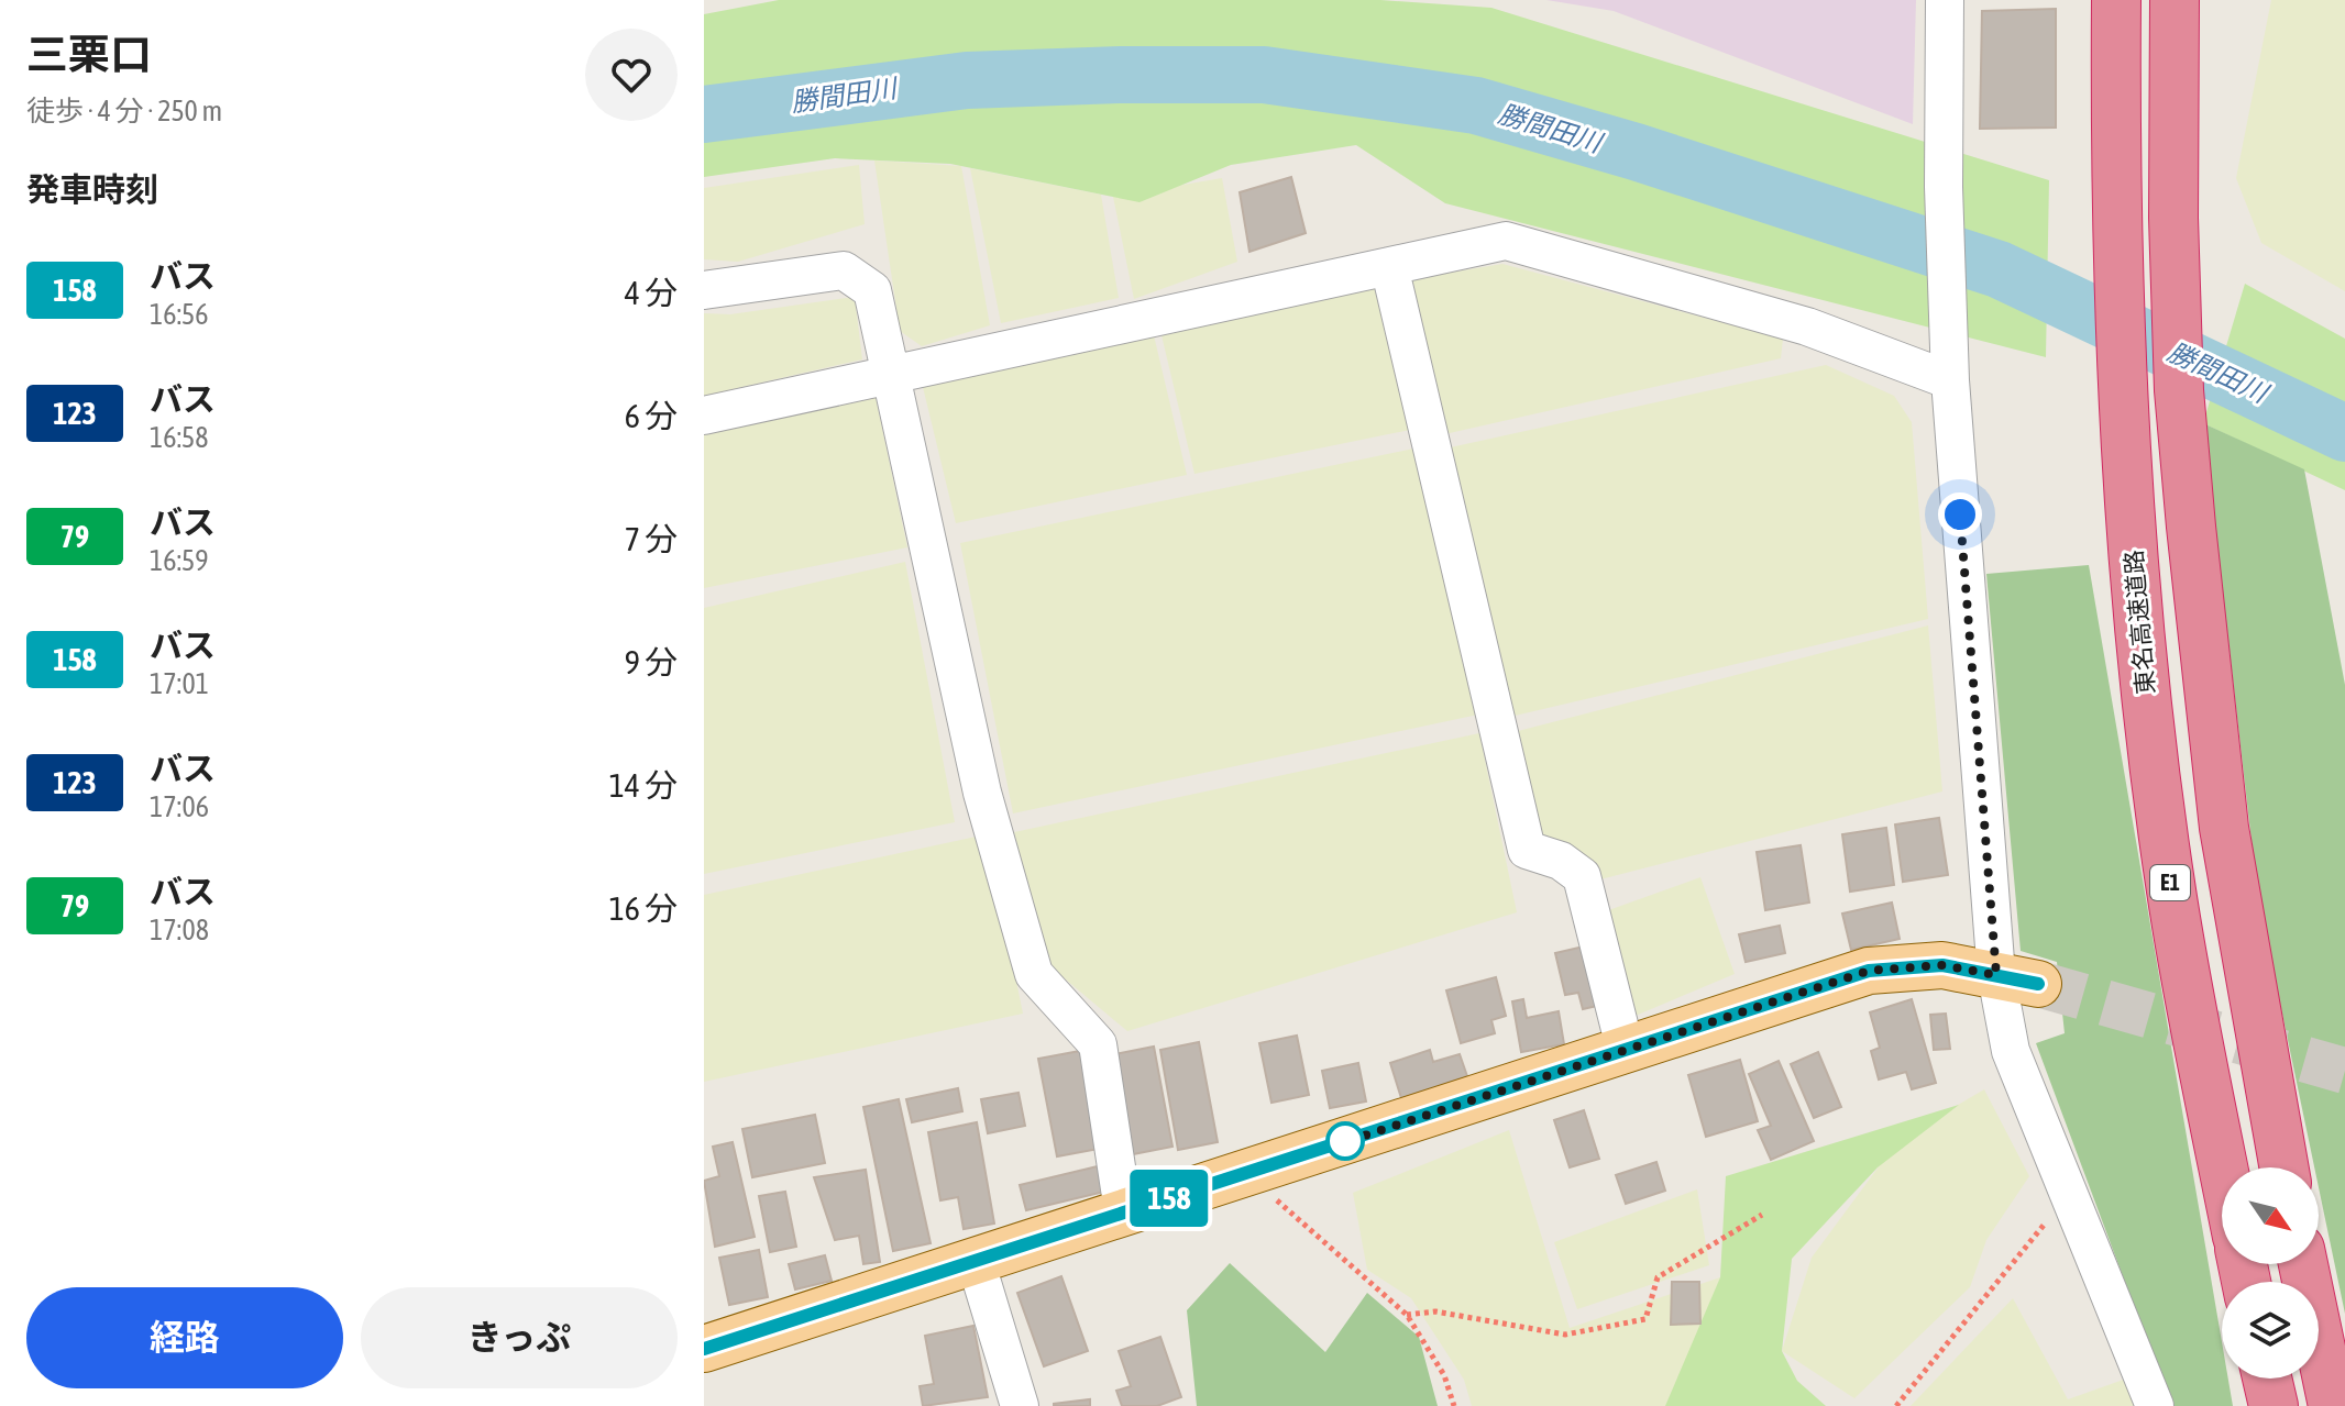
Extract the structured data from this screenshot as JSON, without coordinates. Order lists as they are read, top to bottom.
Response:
{
  "streets": {
    "highway": ["東名高速道路", "E1"]
  },
  "water": ["勝間田川"],
  "lines": ["bus line 158"],
  "north": "bottom right",
  "page": {
    "heading": [
      ["三栗口", "徒歩 · 4 分 · 250 m"],
      "発車時刻"
    ],
    "on_map": "158",
    "list": [
      {
        "mark": "158",
        "name": "バス",
        "note": "16:56",
        "value": "4 分"
      },
      {
        "mark": "123",
        "name": "バス",
        "note": "16:58",
        "value": "6 分"
      },
      {
        "mark": "79",
        "name": "バス",
        "note": "16:59",
        "value": "7 分"
      },
      {
        "mark": "158",
        "name": "バス",
        "note": "17:01",
        "value": "9 分"
      },
      {
        "mark": "123",
        "name": "バス",
        "note": "17:06",
        "value": "14 分"
      },
      {
        "mark": "79",
        "name": "バス",
        "note": "17:08",
        "value": "16 分"
      }
    ],
    "buttons": ["経路", "きっぷ"]
  }
}
